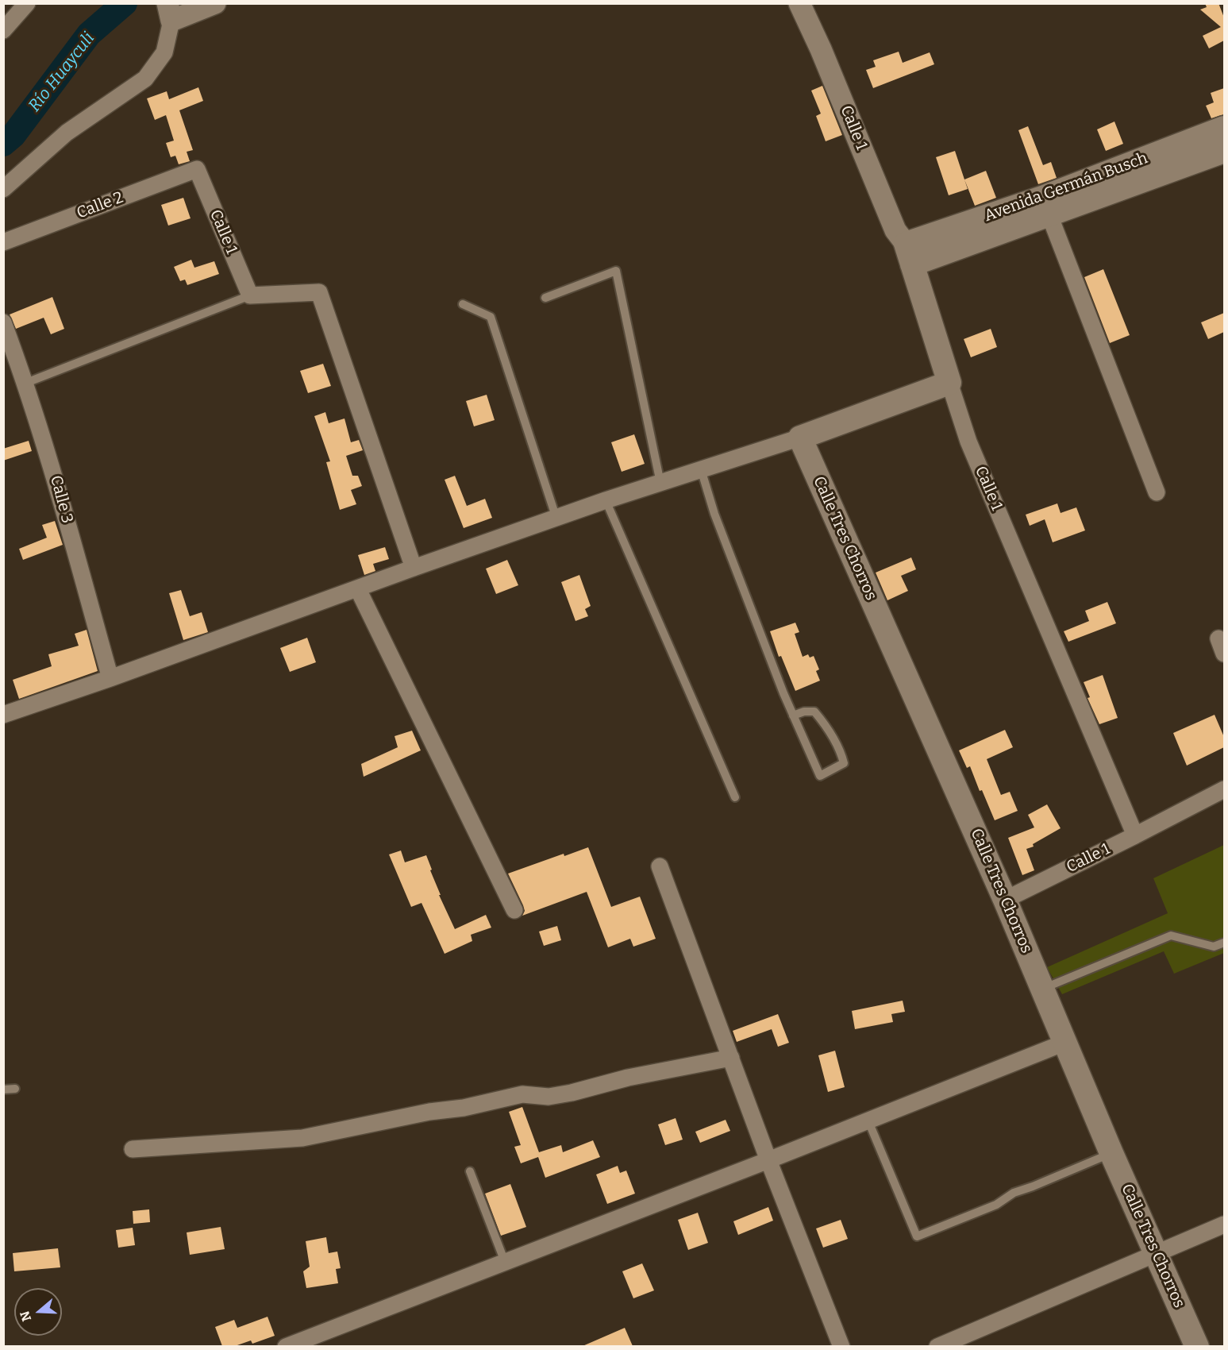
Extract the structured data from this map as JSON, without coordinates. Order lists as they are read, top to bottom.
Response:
{
  "streets": {
    "main road": ["Calle 1", "Avenida Germán Busch", "Calle Tres Chorros"],
    "street": ["Calle 2", "Calle 3"]
  },
  "crossings": [
    ["Calle 1", "Avenida Germán Busch"],
    ["Calle 1", "Calle 2"],
    ["Calle 1", "Calle Tres Chorros"]
  ],
  "water": ["Río Huayculi"],
  "north": "left"
}
